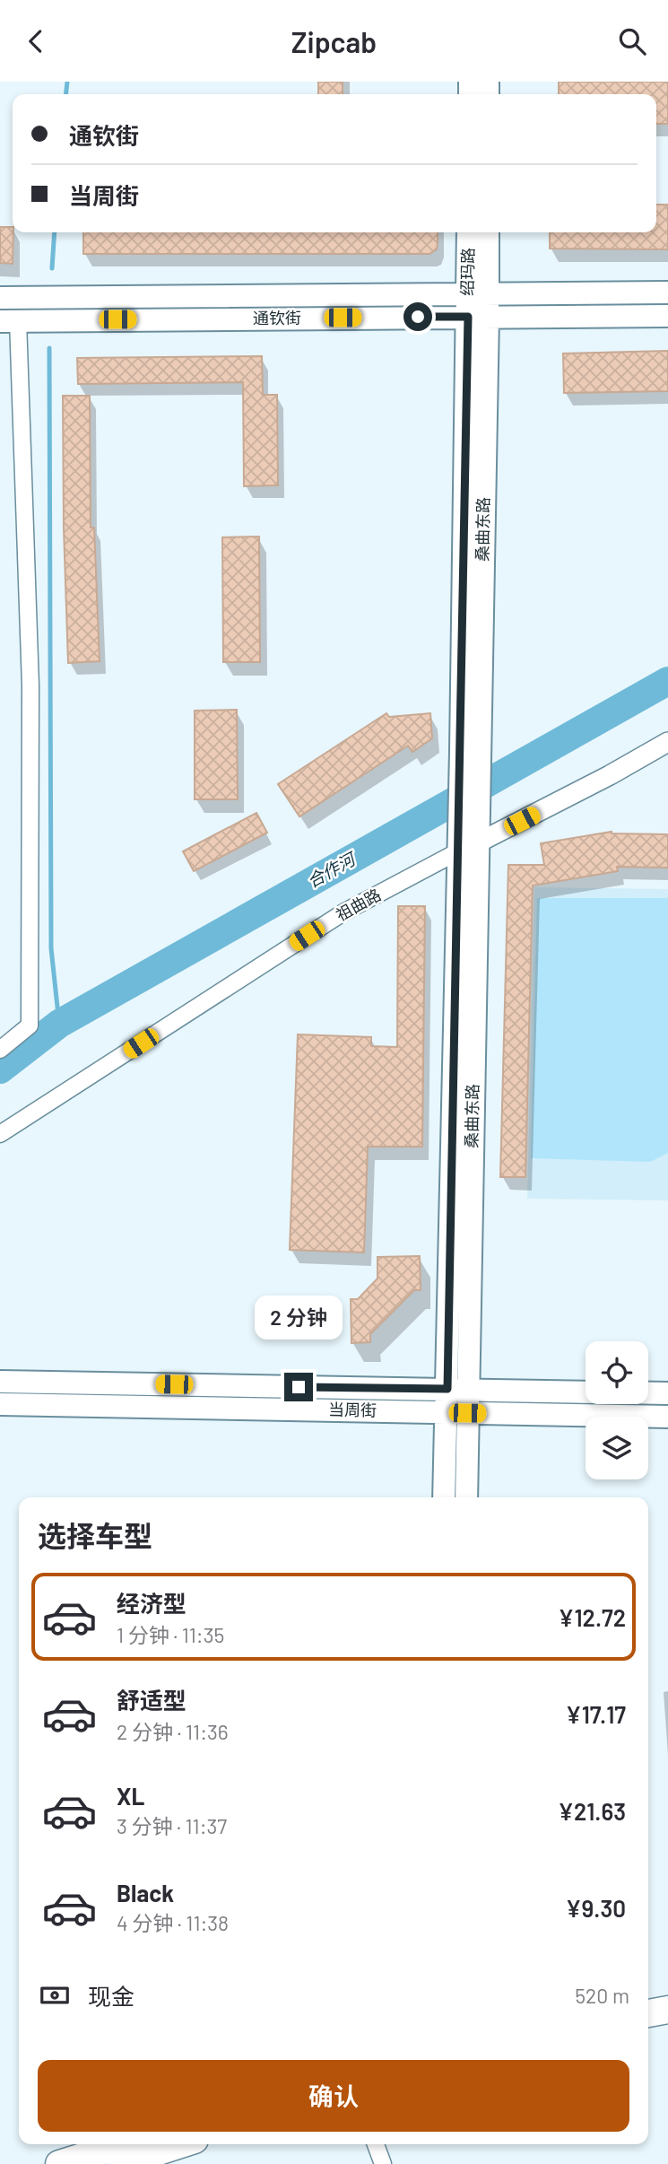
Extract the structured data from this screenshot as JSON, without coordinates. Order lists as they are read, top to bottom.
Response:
{
  "streets": {
    "main road": [
      "绍玛路",
      "通钦街",
      "桑曲东路",
      "当周街"
    ],
    "street": ["祖曲路"]
  },
  "crossings": [
    ["绍玛路", "通钦街"],
    ["绍玛路", "桑曲东路"],
    ["通钦街", "桑曲东路"],
    ["桑曲东路", "祖曲路"],
    ["桑曲东路", "当周街"]
  ],
  "water": ["合作河"],
  "page": {
    "header": "Zipcab",
    "banner": ["通钦街", "当周街"],
    "bubble": "2 分钟",
    "heading": "选择车型",
    "list": [
      {
        "name": "经济型",
        "note": "1 分钟 · 11:35",
        "value": "¥12.72"
      },
      {
        "name": "舒适型",
        "note": "2 分钟 · 11:36",
        "value": "¥17.17"
      },
      {
        "name": "XL",
        "note": "3 分钟 · 11:37",
        "value": "¥21.63"
      },
      {
        "name": "Black",
        "note": "4 分钟 · 11:38",
        "value": "¥9.30"
      }
    ],
    "pay": ["现金", "520 m"],
    "buttons": "确认"
  }
}
